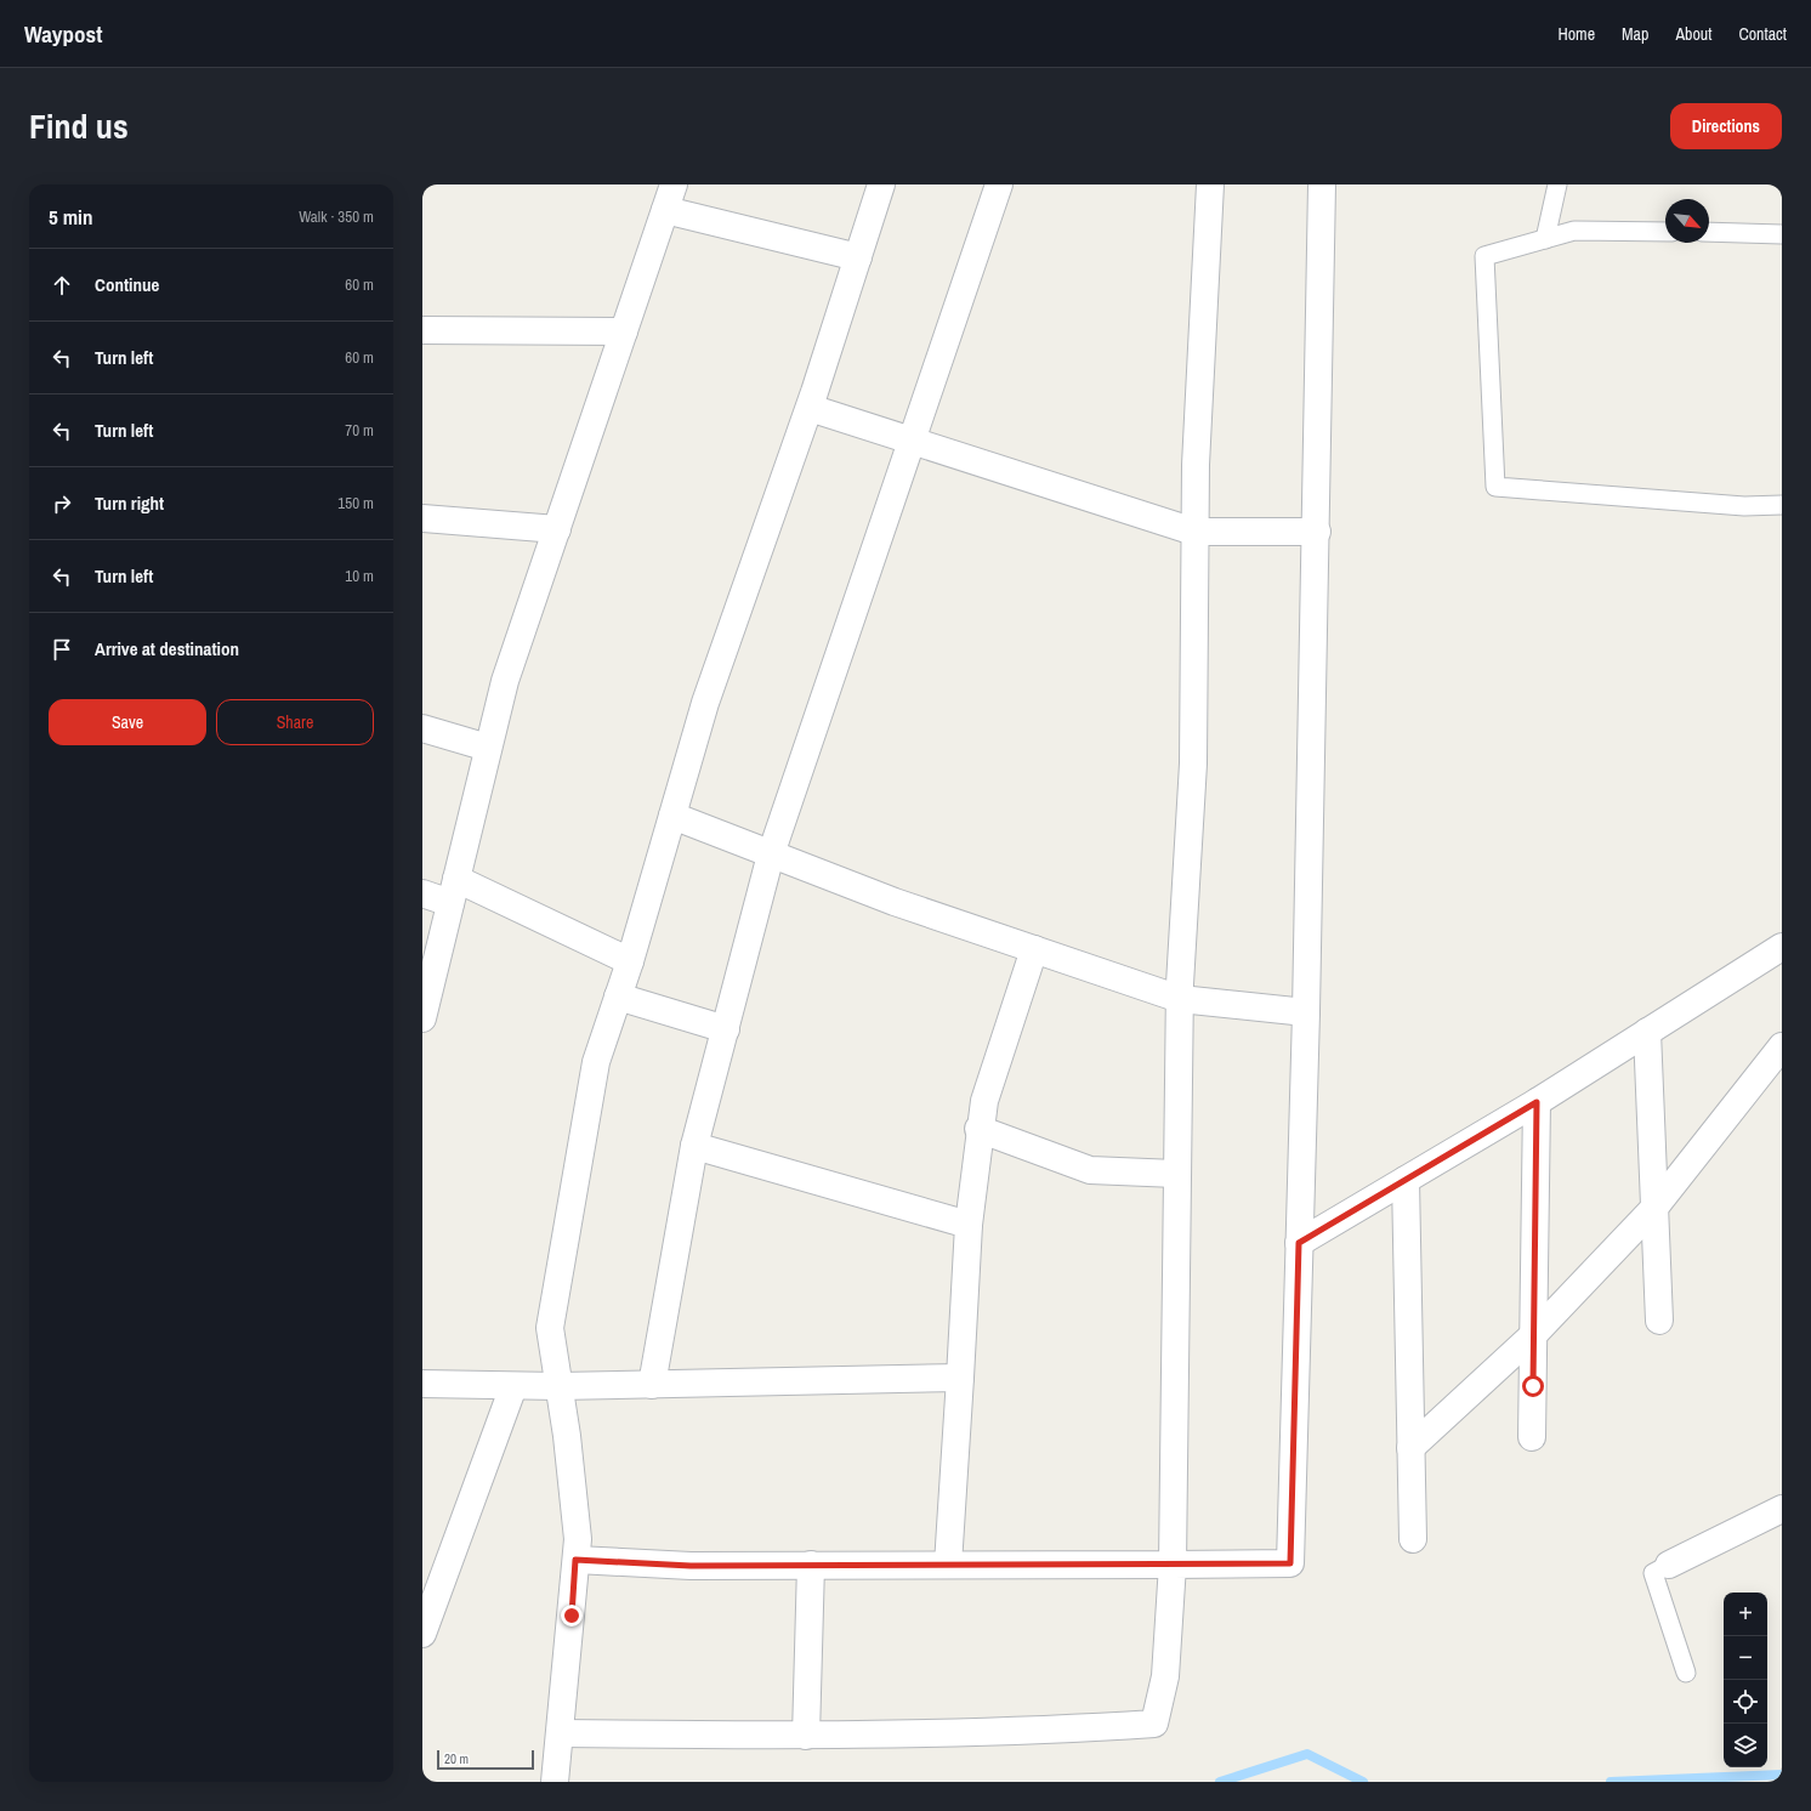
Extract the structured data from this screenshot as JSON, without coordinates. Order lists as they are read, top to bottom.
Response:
{
  "scale_bar": "20 m",
  "north": "bottom right",
  "page": {
    "header": "Waypost",
    "nav": [
      "Home",
      "Map",
      "About",
      "Contact"
    ],
    "title": "Find us",
    "buttons": [
      "Directions",
      ["Save", "Share"]
    ],
    "heading": ["5 min", "Walk · 350 m"],
    "list": [
      ["Continue", "60 m"],
      ["Turn left", "60 m"],
      ["Turn left", "70 m"],
      ["Turn right", "150 m"],
      ["Turn left", "10 m"],
      "Arrive at destination"
    ],
    "map_buttons": ["+", "−"],
    "scale": "20 m"
  }
}
